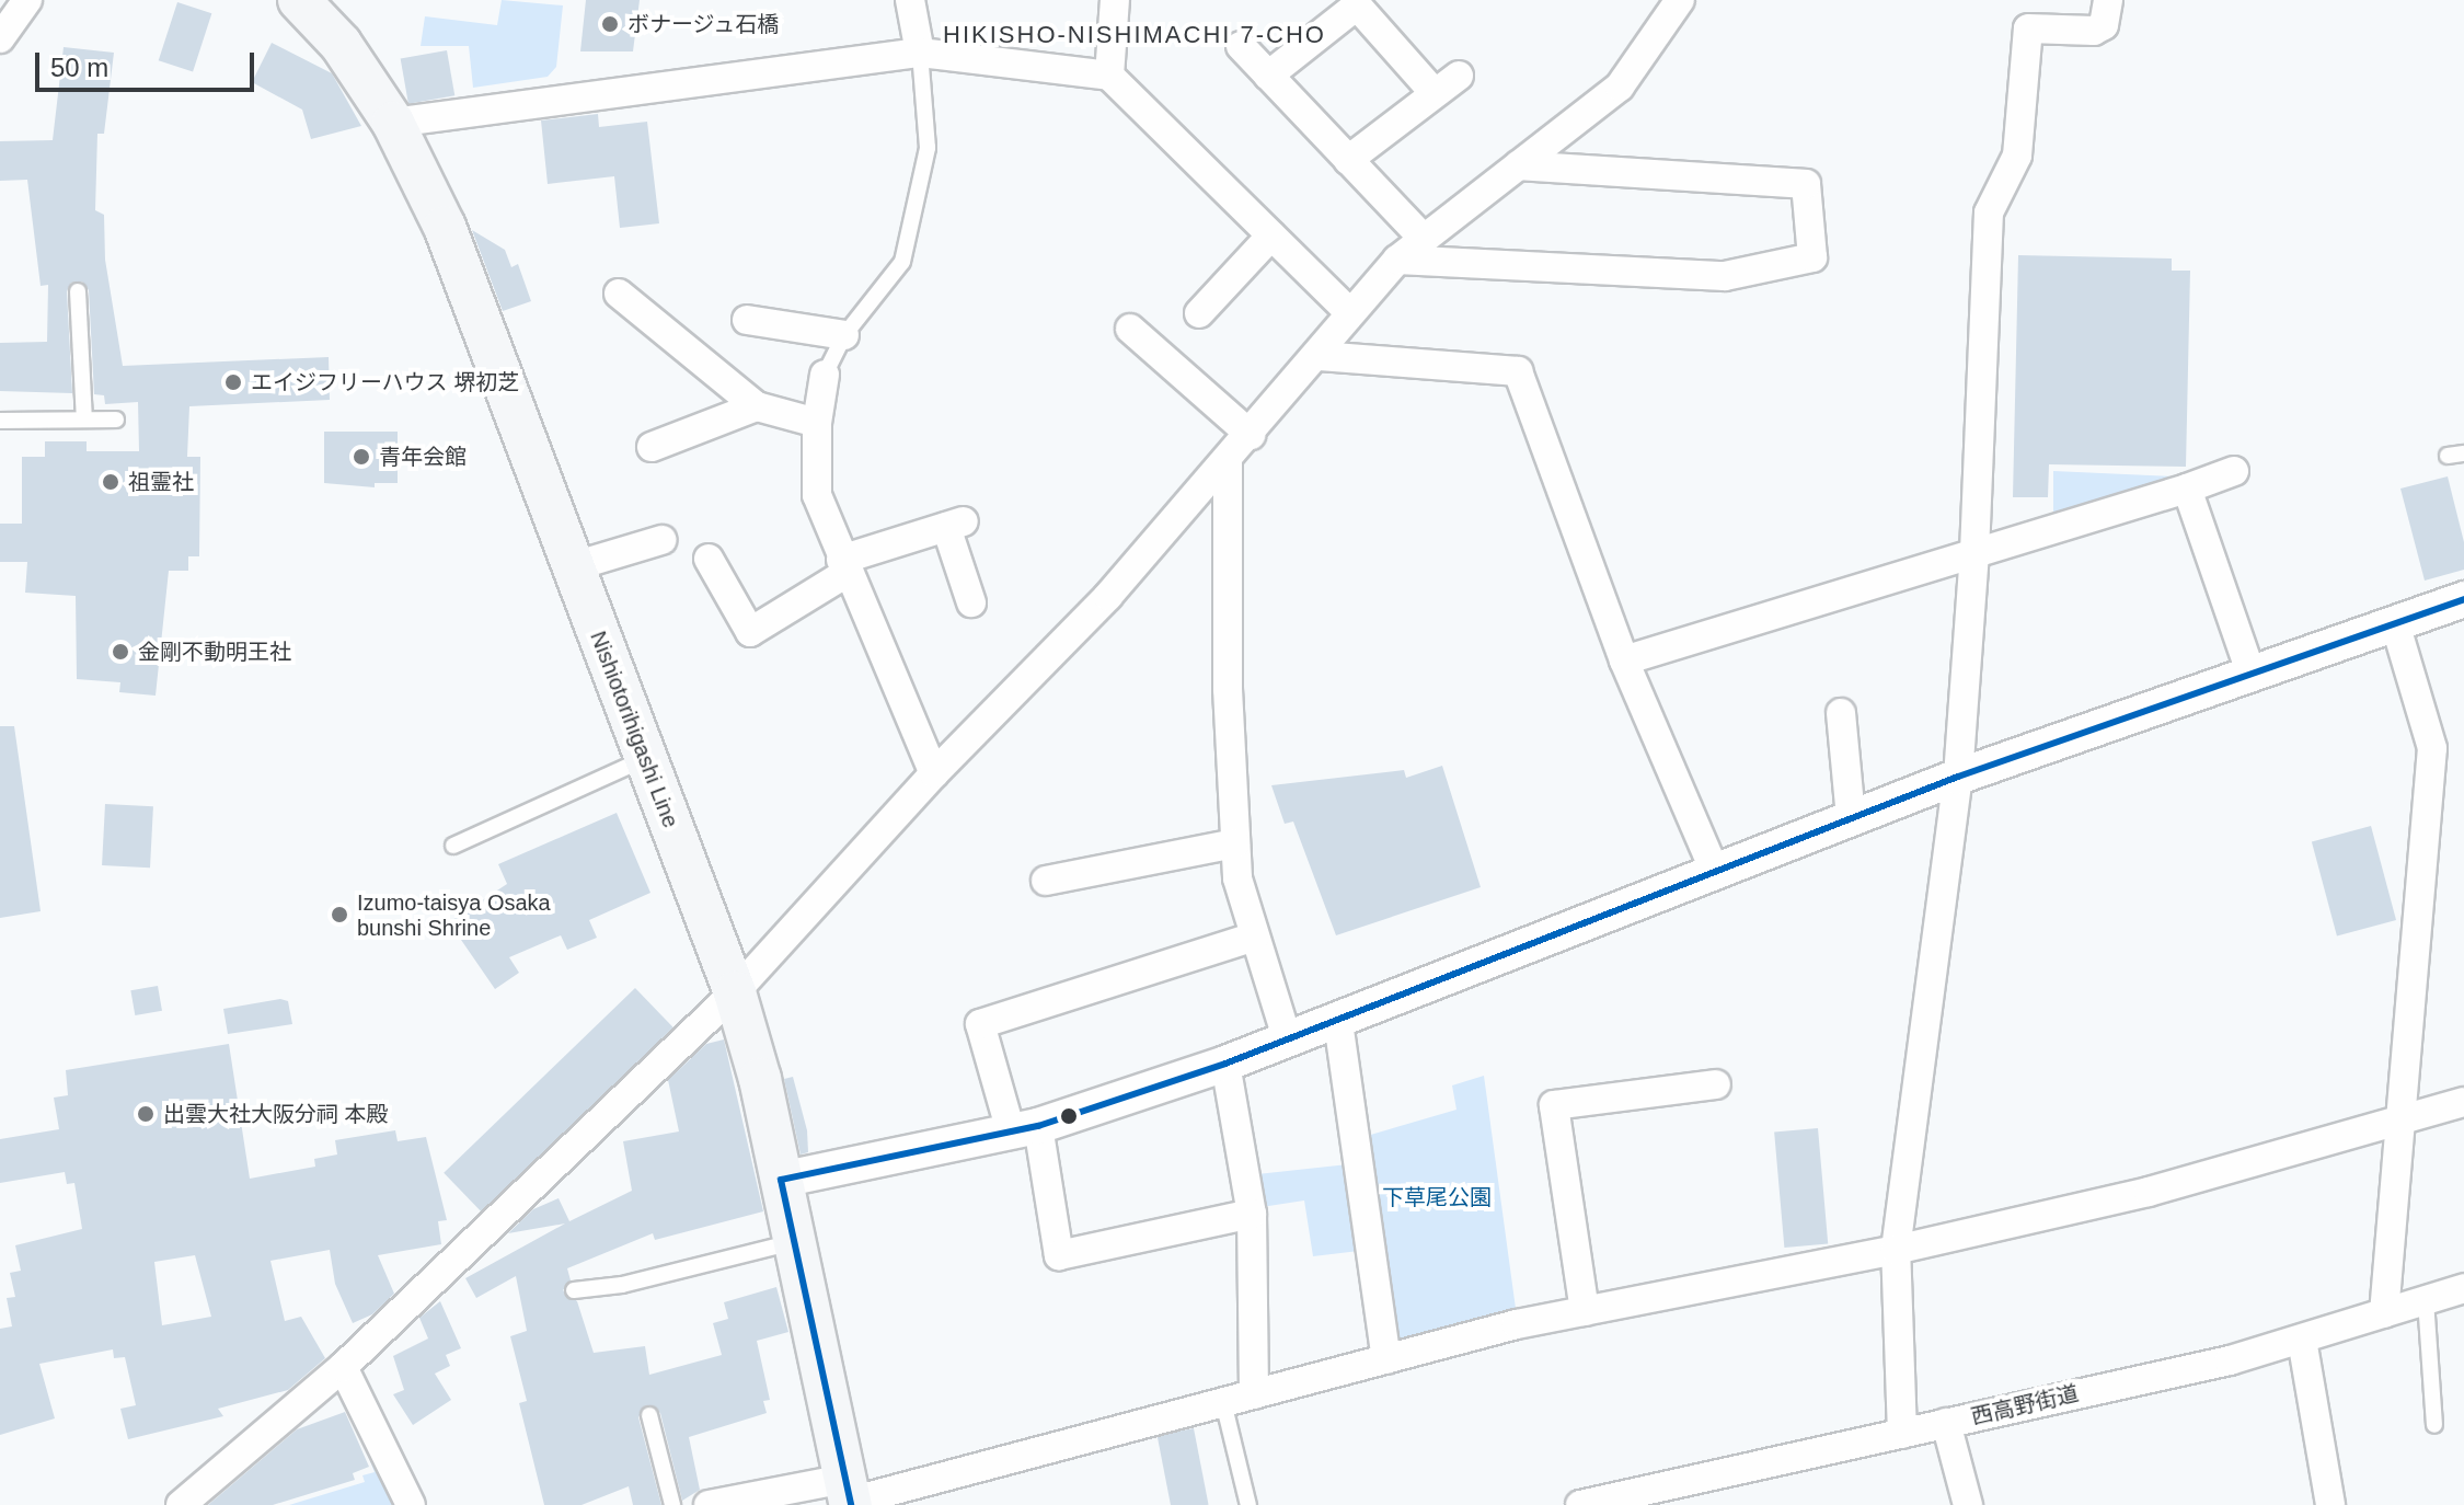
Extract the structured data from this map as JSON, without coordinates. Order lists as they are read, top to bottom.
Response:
{
  "streets": {
    "main road": ["Nishiotorihigashi Line"],
    "street": ["西高野街道"]
  },
  "districts": ["HIKISHO-NISHIMACHI 7-CHO"],
  "parks": ["下草尾公園"],
  "places": [
    "ボナージュ石橋",
    "エイジフリーハウス 堺初芝",
    "青年会館",
    "祖霊社",
    "金剛不動明王社",
    "Izumo-taisya Osaka bunshi Shrine",
    "出雲大社大阪分祠 本殿"
  ],
  "scale_bar": "50 m"
}
